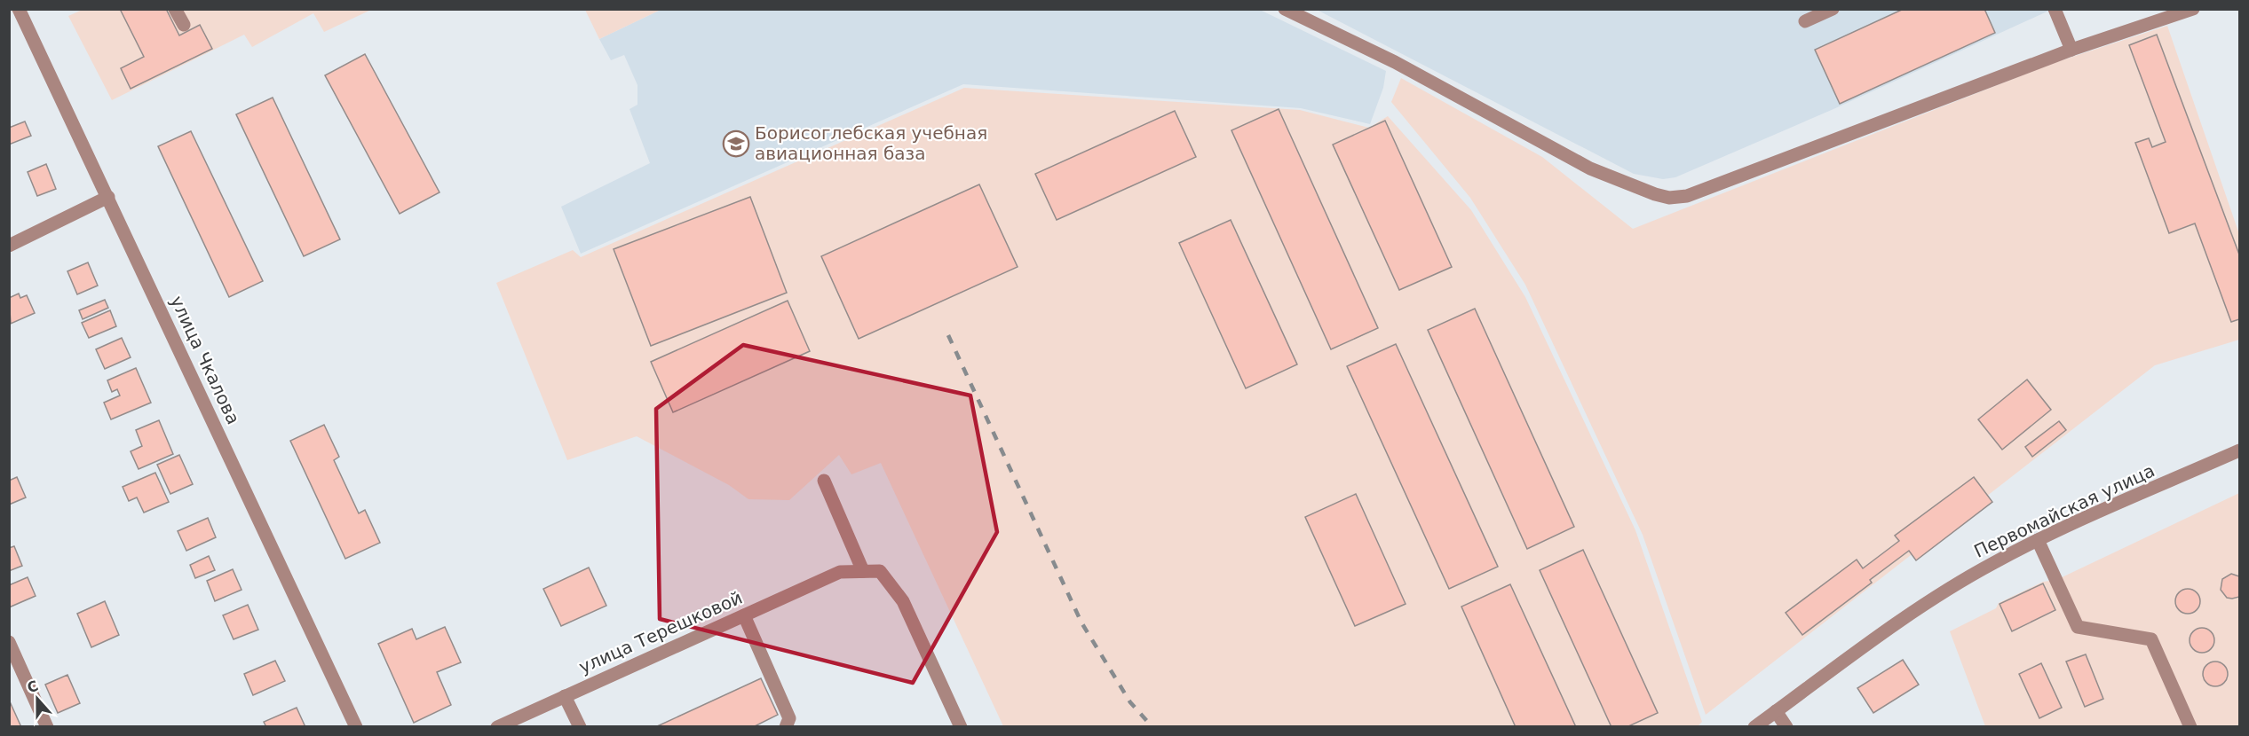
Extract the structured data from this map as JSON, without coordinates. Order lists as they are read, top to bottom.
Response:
{
  "streets": {
    "street": ["улица Чкалова", "Первомайская улица", "улица Терешковой"]
  },
  "places": {
    "school or university": ["Борисоглебская учебная авиационная база"]
  },
  "north": "top"
}
